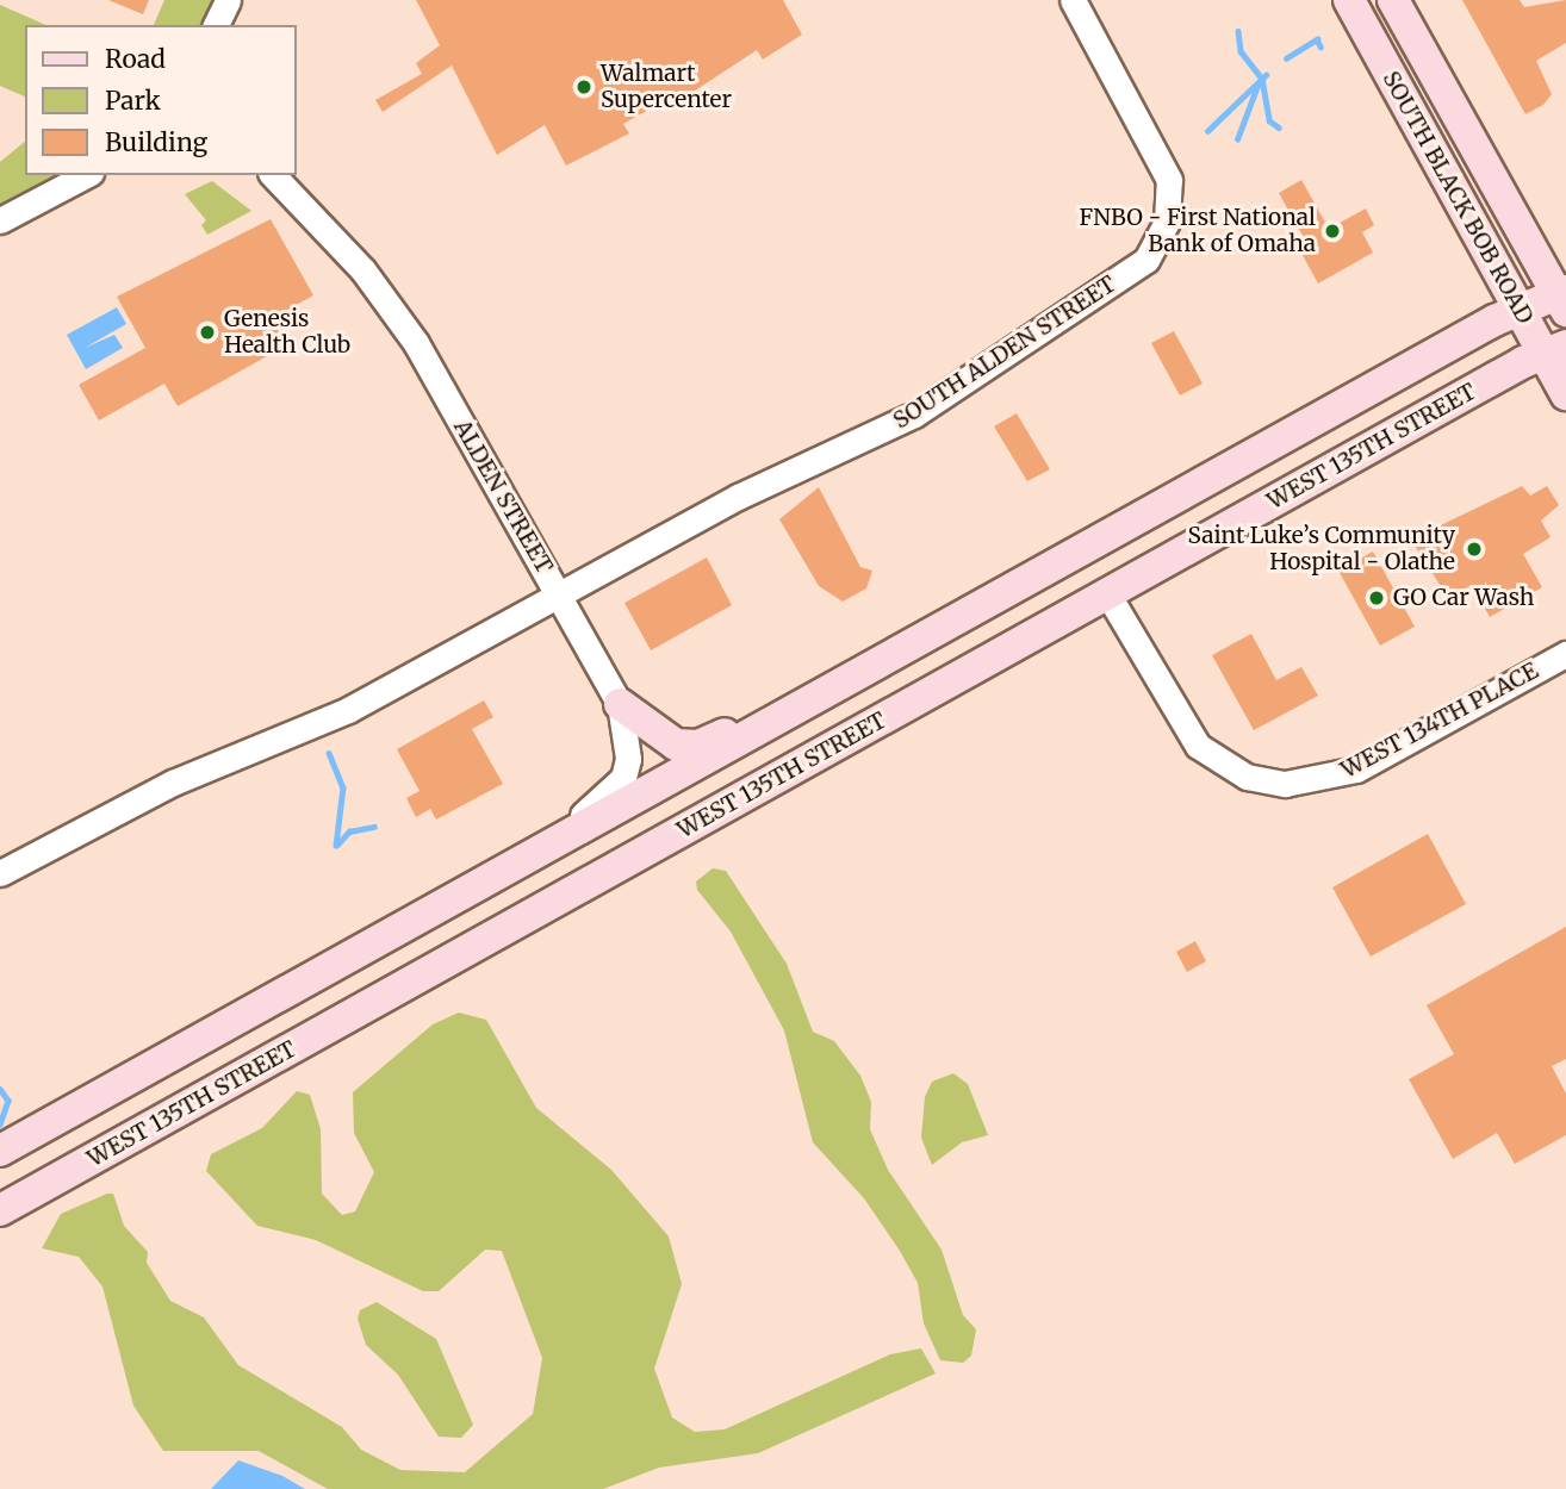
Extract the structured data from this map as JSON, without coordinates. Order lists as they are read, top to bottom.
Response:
{
  "streets": {
    "main road": ["SOUTH BLACK BOB ROAD", "WEST 135TH STREET"],
    "street": ["SOUTH ALDEN STREET", "ALDEN STREET", "WEST 134TH PLACE"]
  },
  "crossings": [
    ["SOUTH BLACK BOB ROAD", "WEST 135TH STREET"],
    ["SOUTH ALDEN STREET", "ALDEN STREET"],
    ["WEST 135TH STREET", "WEST 134TH PLACE"]
  ],
  "places": [
    "Walmart Supercenter",
    "FNBO - First National Bank of Omaha",
    "Genesis Health Club",
    "Saint Luke’s Community Hospital - Olathe",
    "GO Car Wash"
  ],
  "legend": ["Road", "Park", "Building"]
}
